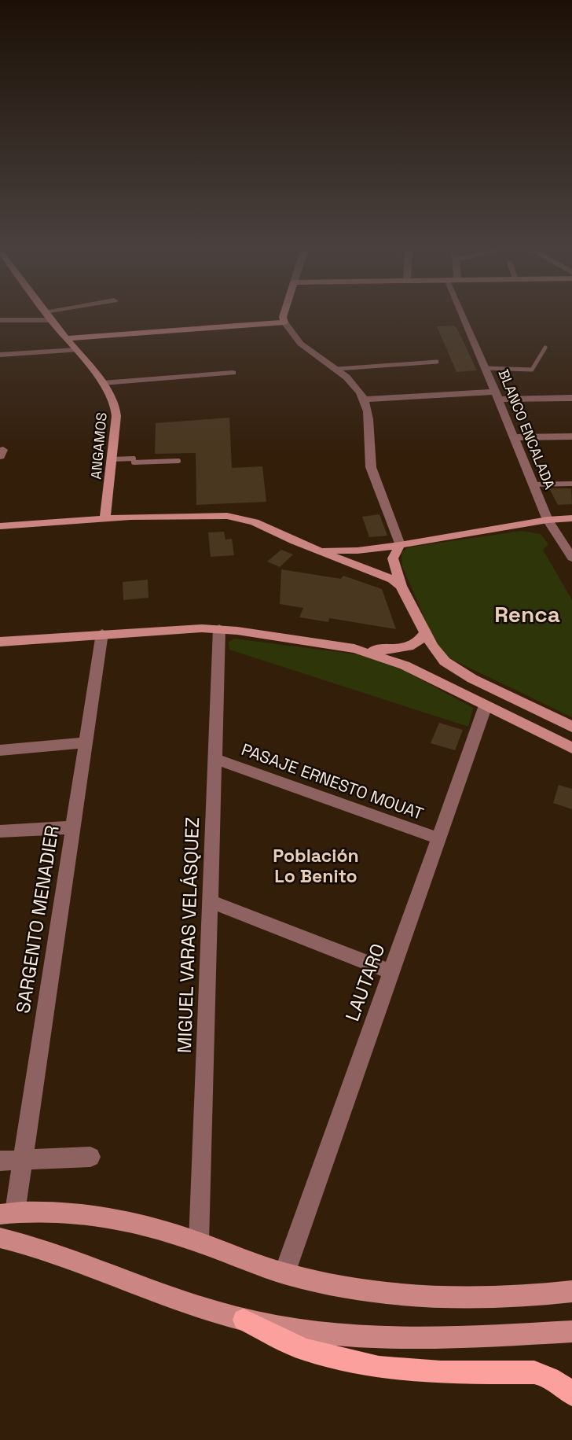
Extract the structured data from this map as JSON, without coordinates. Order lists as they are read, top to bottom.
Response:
{
  "streets": {
    "street": [
      "BLANCO ENCALADA",
      "ANGAMOS",
      "PASAJE ERNESTO MOUAT",
      "SARGENTO MENADIER",
      "MIGUEL VARAS VELÁSQUEZ",
      "LAUTARO"
    ]
  },
  "crossings": [
    ["PASAJE ERNESTO MOUAT", "MIGUEL VARAS VELÁSQUEZ"],
    ["PASAJE ERNESTO MOUAT", "LAUTARO"]
  ],
  "districts": ["Renca", "Población Lo Benito"]
}
